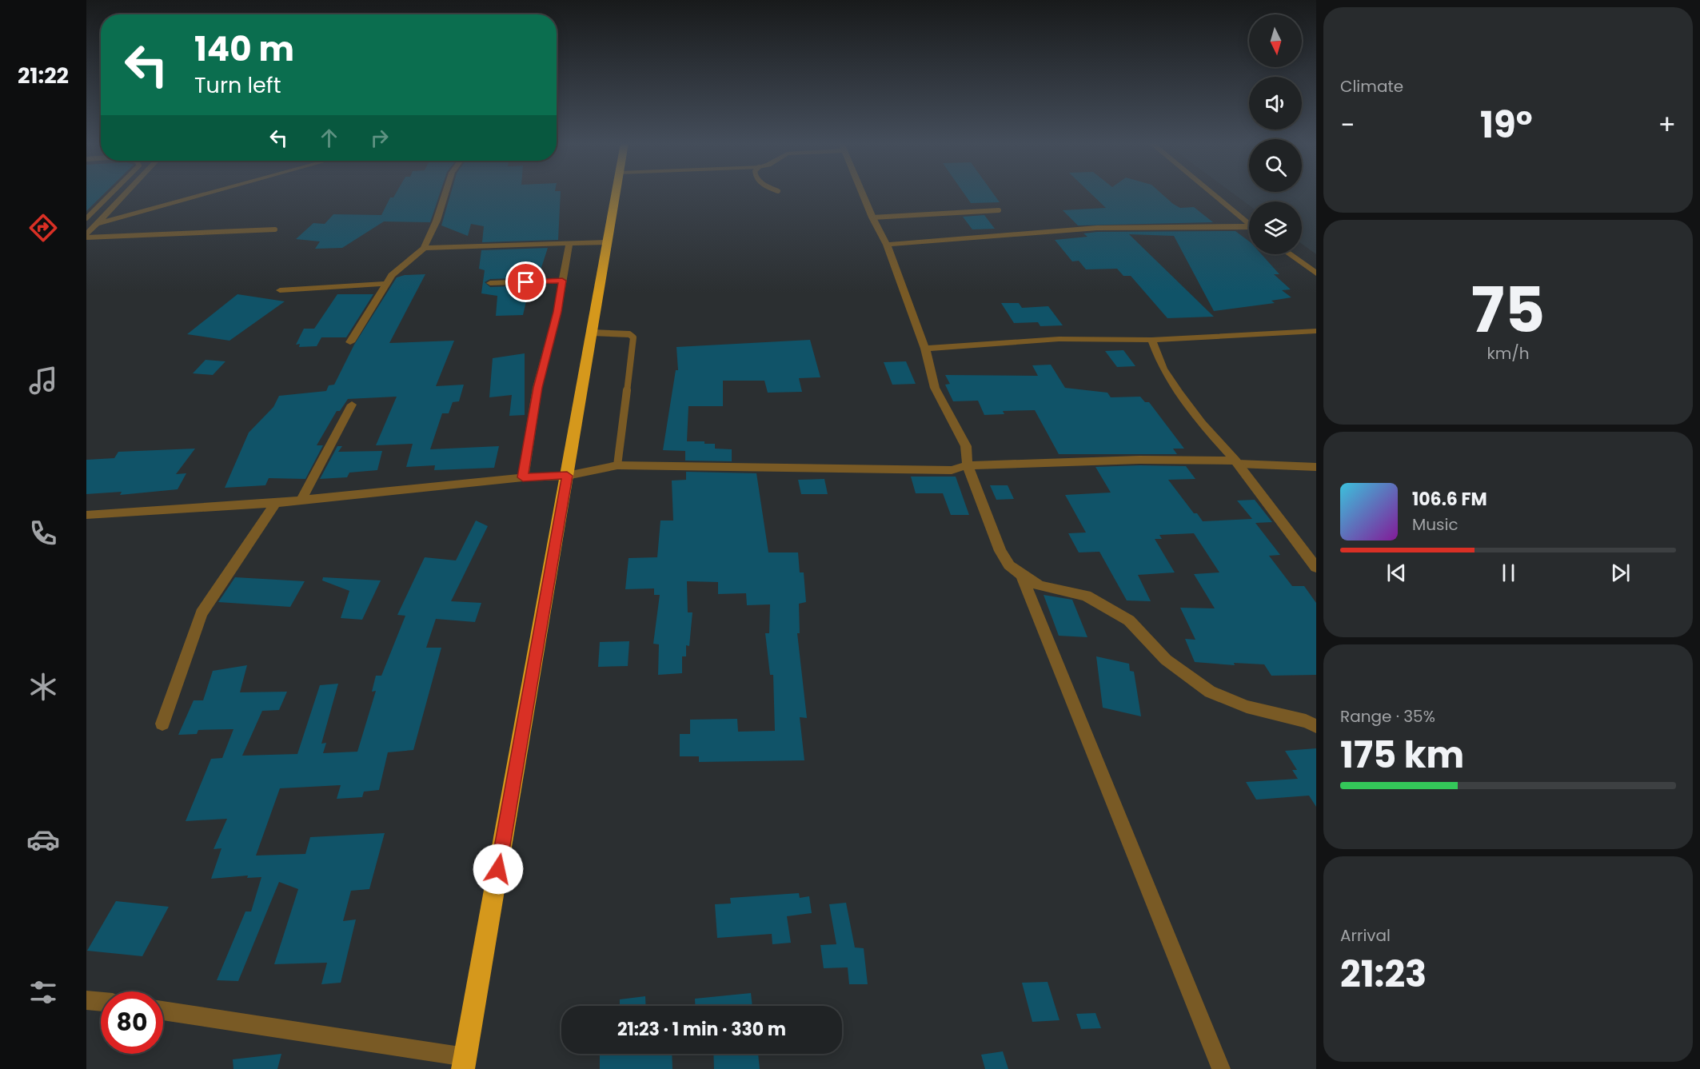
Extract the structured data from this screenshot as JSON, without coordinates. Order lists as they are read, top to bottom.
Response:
{
  "north": "bottom",
  "page": {
    "tabs": "21:22",
    "tile": [
      "Climate",
      ["75", "km/h"],
      ["Range · 35%", "175 km"],
      ["Arrival", "21:23"]
    ],
    "turn": ["140 m", "Turn left"],
    "heat": ["−", "19°", "+"],
    "song": ["106.6 FM", "Music"],
    "limit": "80",
    "trip": "21:23 · 1 min · 330 m"
  }
}
